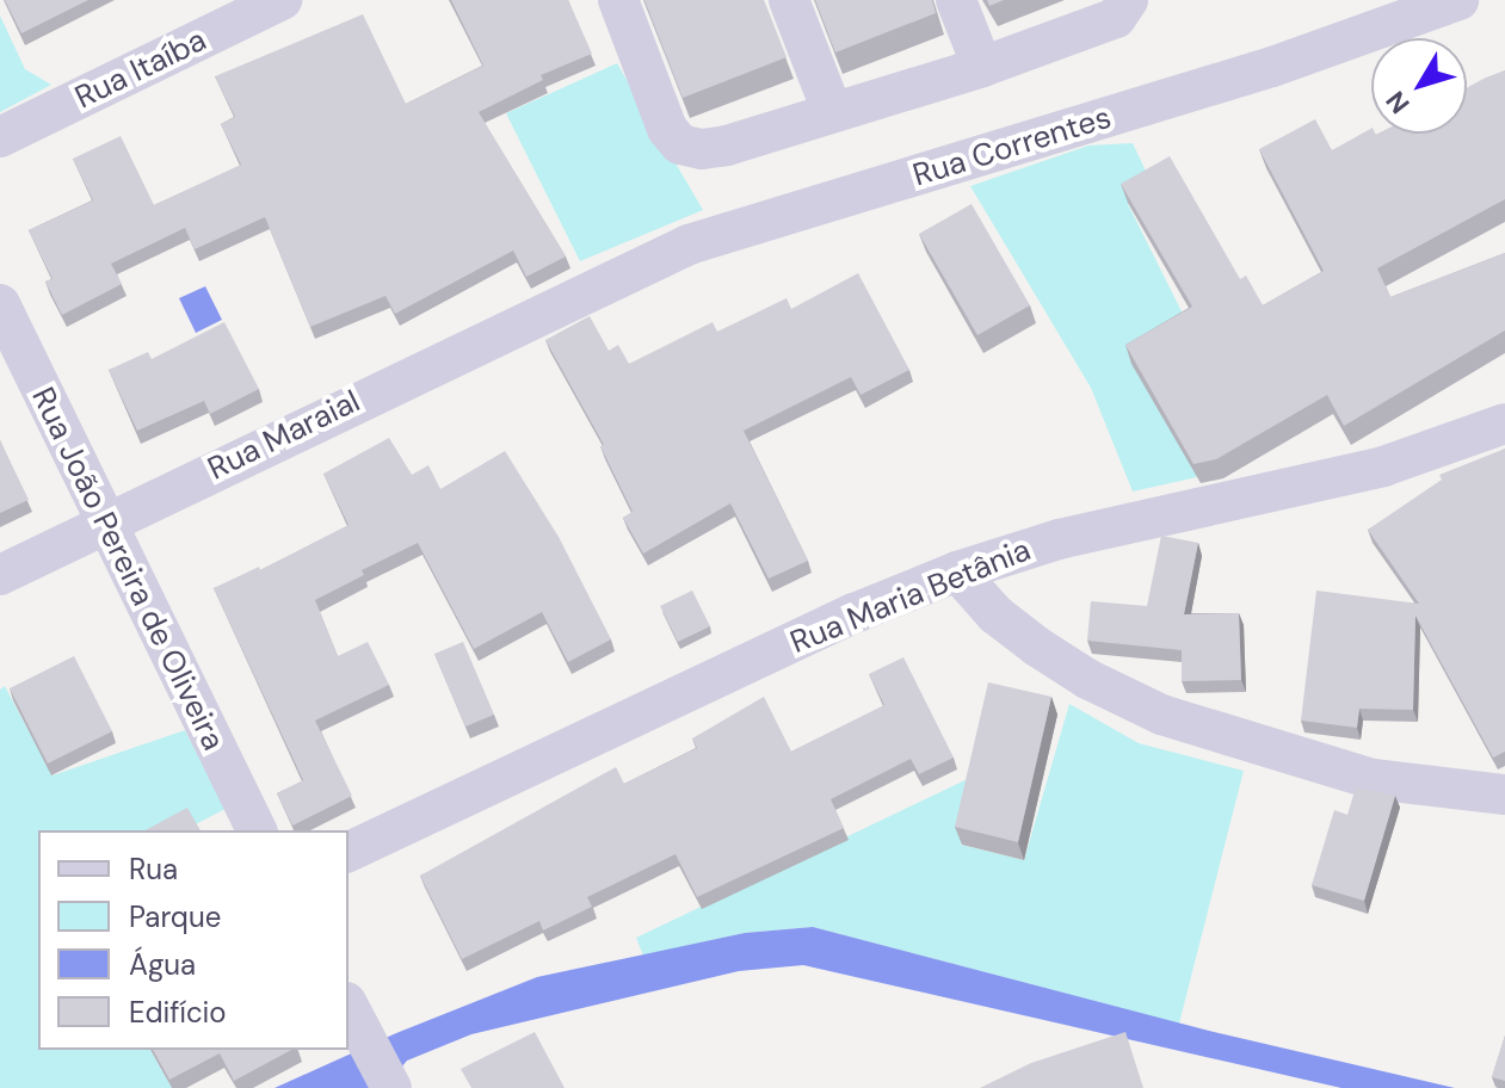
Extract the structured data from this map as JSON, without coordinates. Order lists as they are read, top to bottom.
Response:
{
  "streets": {
    "street": [
      "Rua Itaíba",
      "Rua Correntes",
      "Rua Maraial",
      "Rua João Pereira de Oliveira",
      "Rua Maria Betânia"
    ]
  },
  "crossings": [
    ["Rua Correntes", "Rua Maraial"],
    ["Rua Maraial", "Rua João Pereira de Oliveira"]
  ],
  "legend": [
    "Rua",
    "Parque",
    "Água",
    "Edifício"
  ],
  "north": "bottom left"
}
